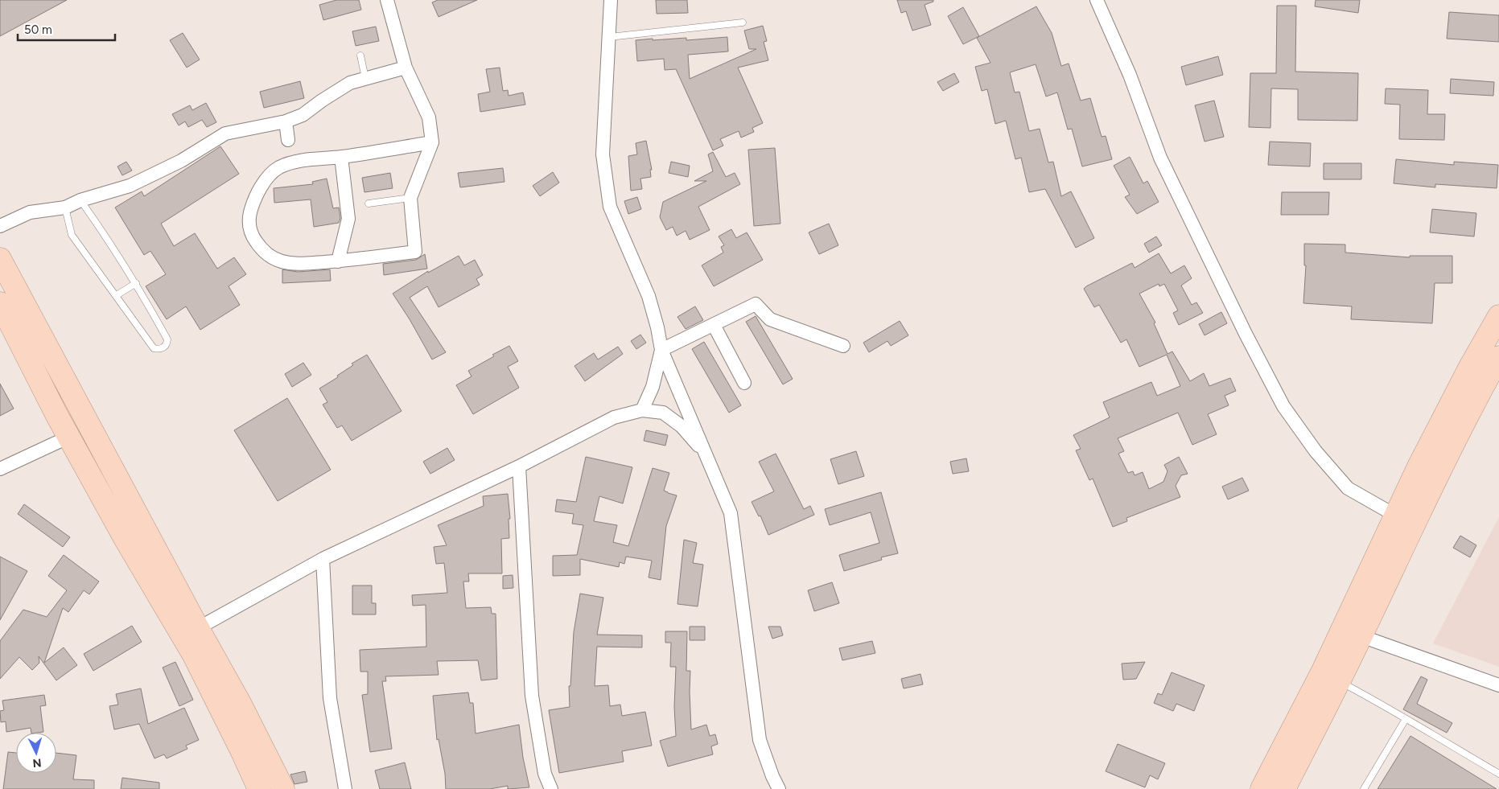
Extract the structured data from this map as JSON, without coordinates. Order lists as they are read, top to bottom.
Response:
{
  "scale_bar": "50 m",
  "north": "bottom"
}
